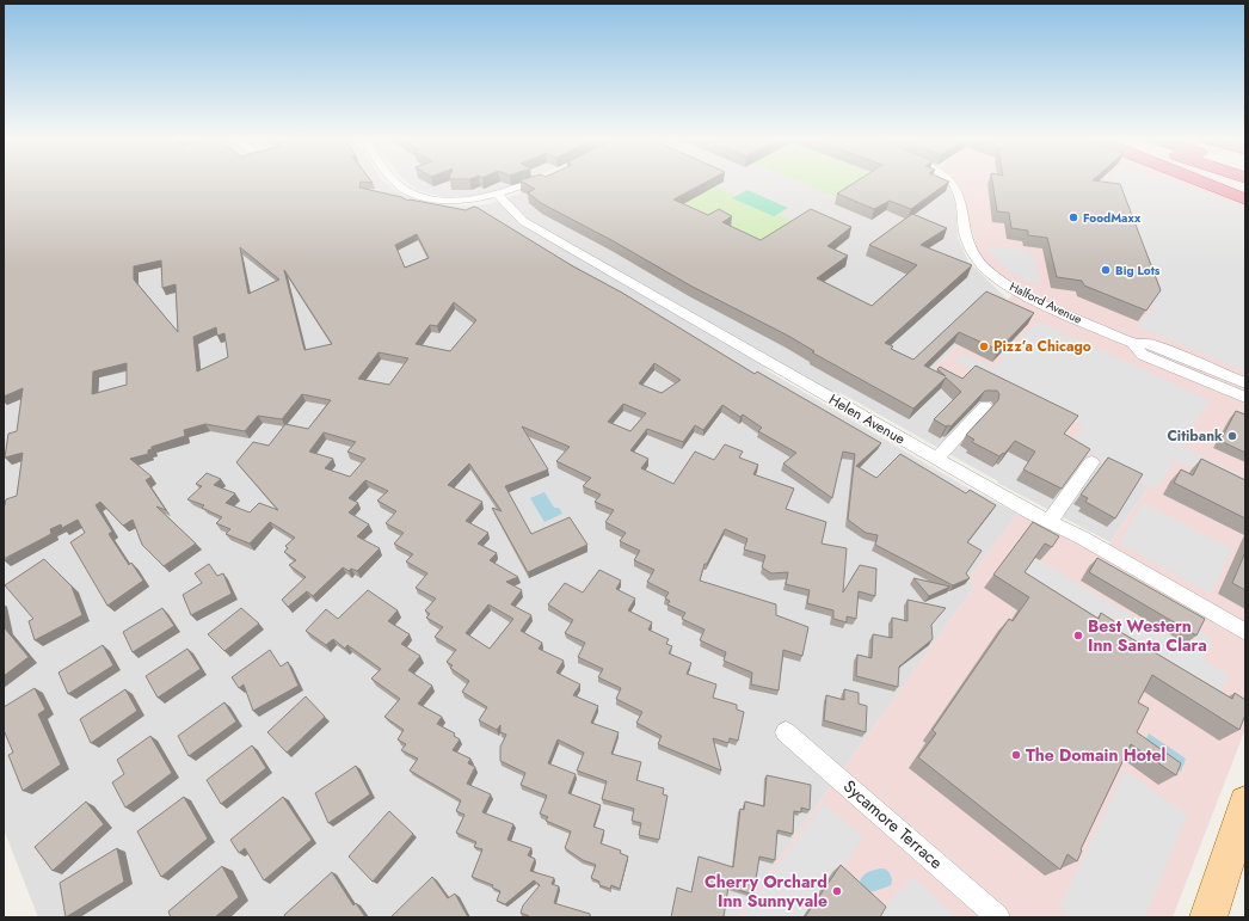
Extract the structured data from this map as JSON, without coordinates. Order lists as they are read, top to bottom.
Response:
{
  "streets": {
    "street": ["Halford Avenue", "Helen Avenue", "Sycamore Terrace"]
  },
  "places": [
    "FoodMaxx",
    "Big Lots",
    "Pizz’a Chicago",
    "Citibank",
    "Best Western Inn Santa Clara",
    "The Domain Hotel",
    "Cherry Orchard Inn Sunnyvale"
  ]
}
